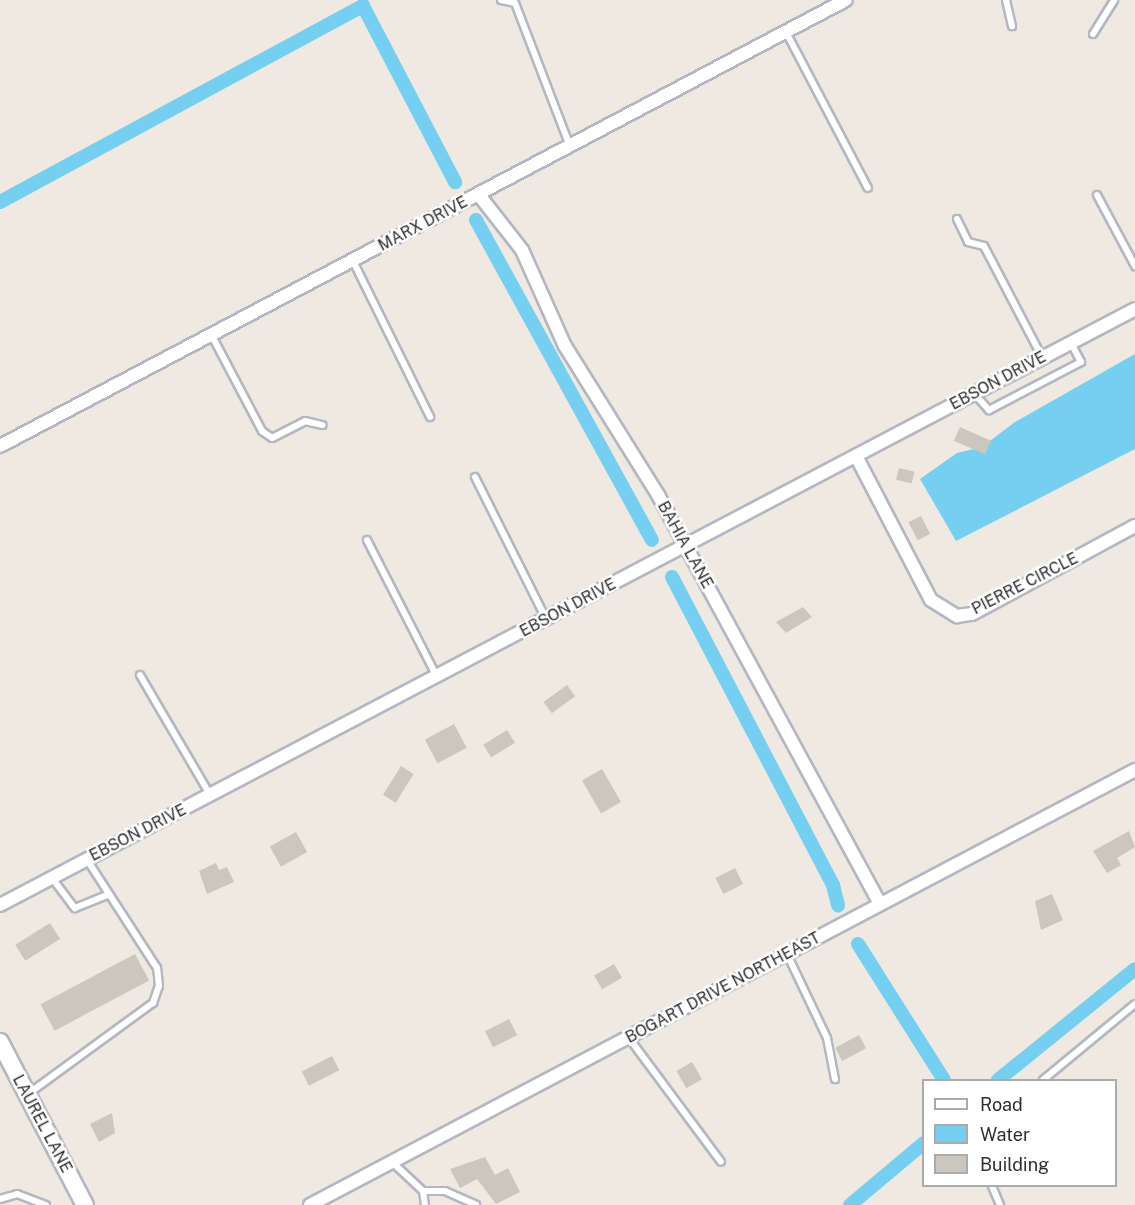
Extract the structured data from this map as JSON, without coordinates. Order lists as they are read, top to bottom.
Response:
{
  "streets": {
    "street": [
      "MARX DRIVE",
      "EBSON DRIVE",
      "BAHIA LANE",
      "PIERRE CIRCLE",
      "BOGART DRIVE NORTHEAST",
      "LAUREL LANE"
    ]
  },
  "crossings": [
    ["MARX DRIVE", "BAHIA LANE"],
    ["EBSON DRIVE", "BAHIA LANE"],
    ["EBSON DRIVE", "PIERRE CIRCLE"],
    ["BAHIA LANE", "BOGART DRIVE NORTHEAST"]
  ],
  "legend": ["Road", "Water", "Building"]
}
